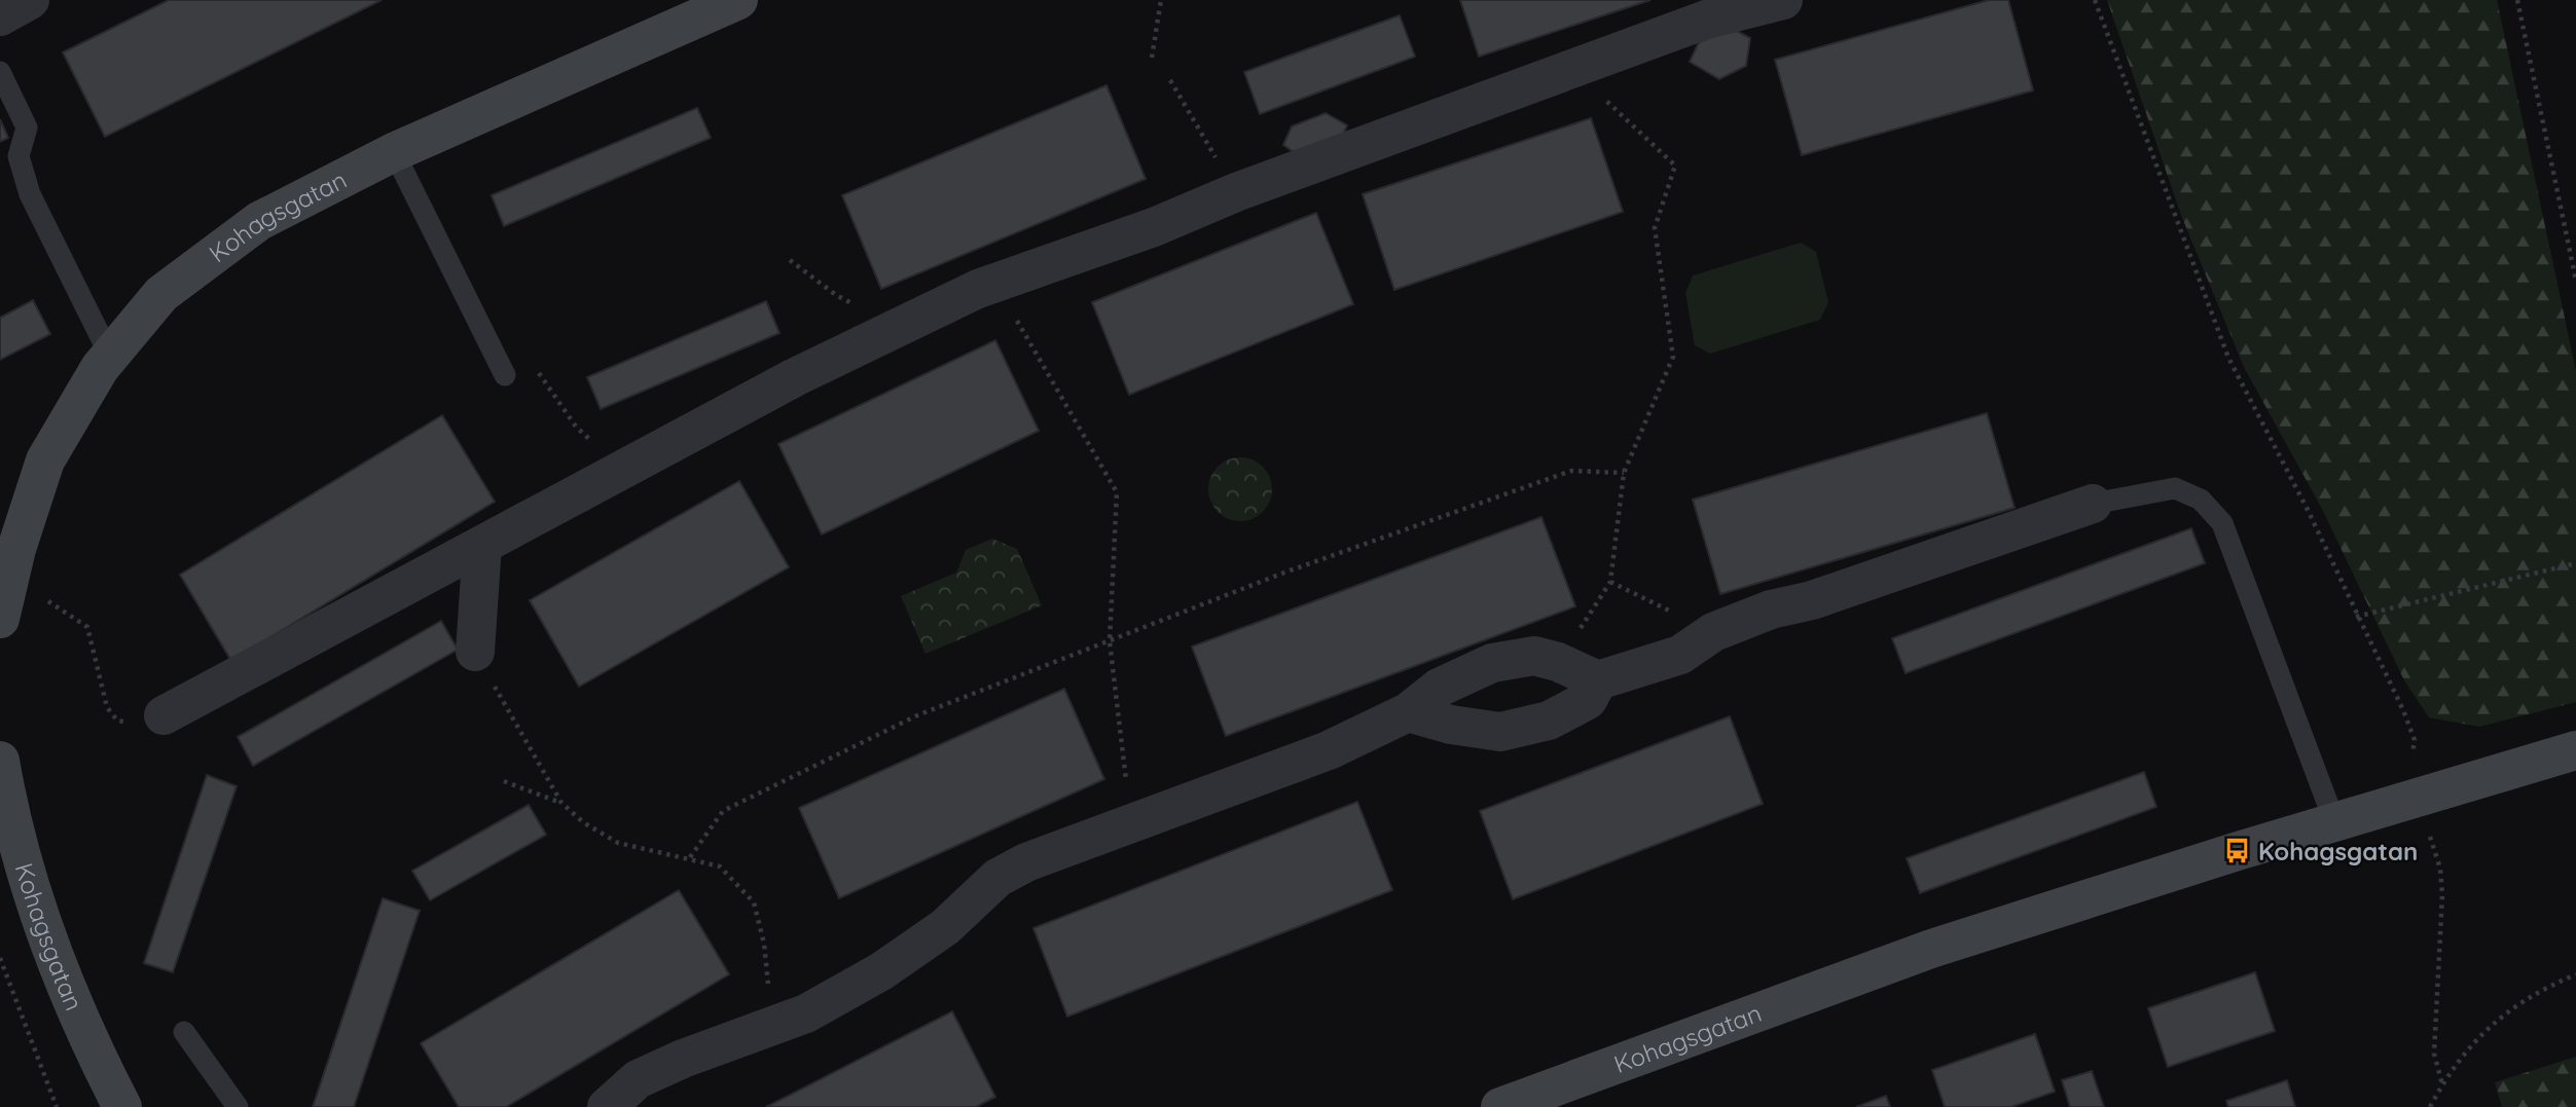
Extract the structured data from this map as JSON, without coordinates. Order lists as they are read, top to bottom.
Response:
{
  "streets": {
    "street": ["Kohagsgatan"]
  },
  "places": {
    "bus stop": ["Kohagsgatan"]
  }
}
